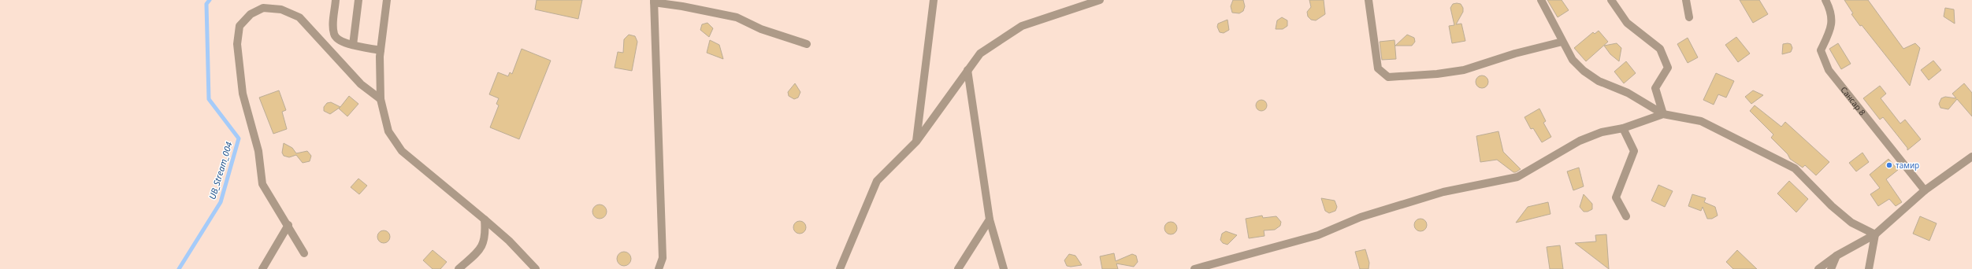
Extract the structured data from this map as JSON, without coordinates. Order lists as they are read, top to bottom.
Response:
{
  "streets": {
    "street": ["Сансар 8"]
  },
  "water": ["UB_Stream_004"],
  "places": ["тамир"]
}
